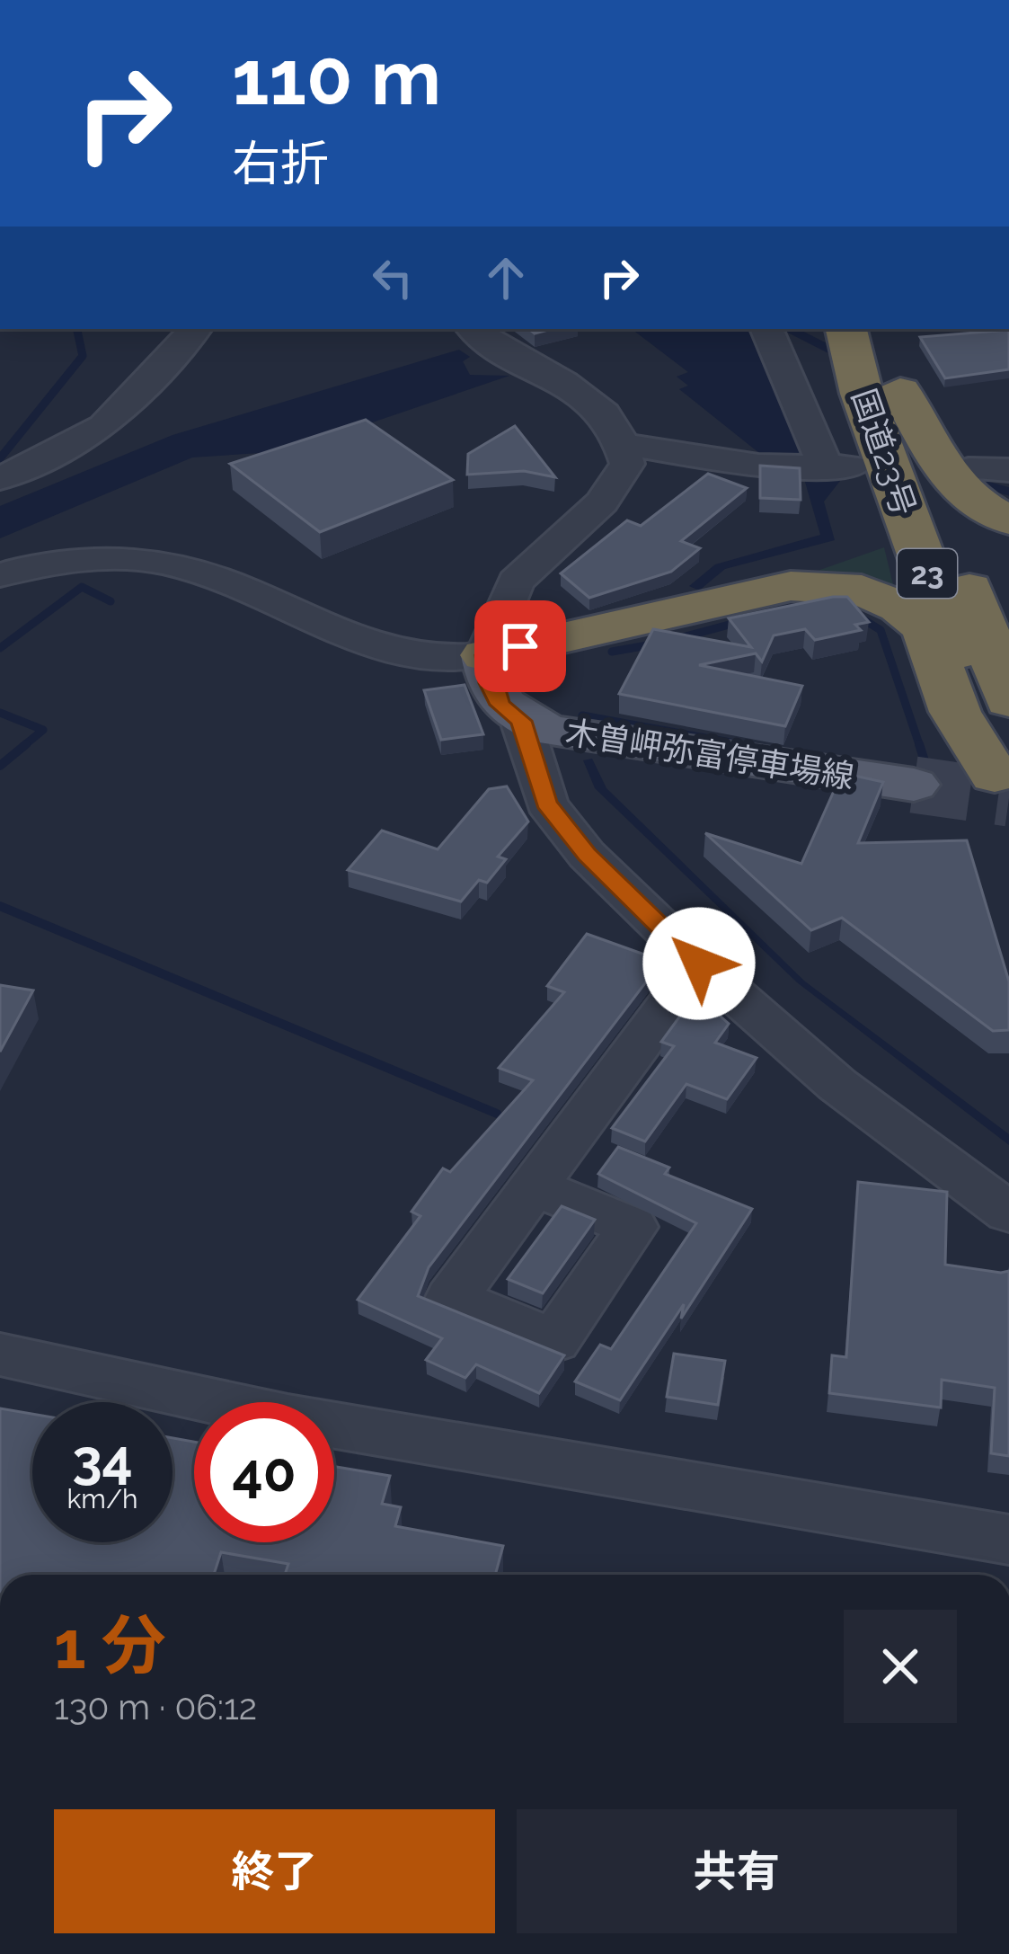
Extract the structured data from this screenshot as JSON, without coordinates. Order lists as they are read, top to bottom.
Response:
{
  "streets": {
    "highway": ["国道23号", "23"],
    "main road": ["木曽岬弥富停車場線"]
  },
  "crossings": [
    ["国道23号", "23"],
    ["23", "木曽岬弥富停車場線"]
  ],
  "page": {
    "turn": ["110 m", "右折"],
    "speed": "34 km/h",
    "limit": "40",
    "heading": ["1 分", "130 m · 06:12"],
    "buttons": ["終了", "共有"]
  }
}
